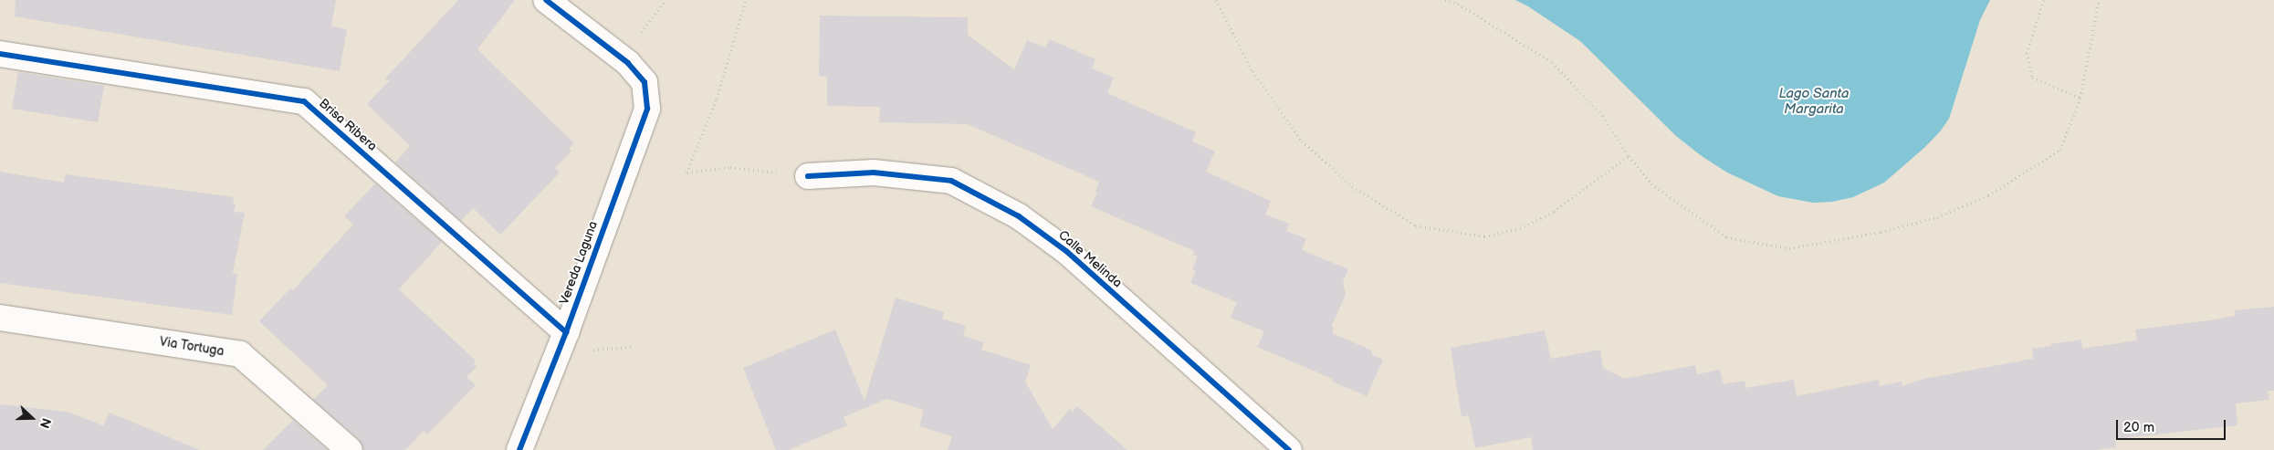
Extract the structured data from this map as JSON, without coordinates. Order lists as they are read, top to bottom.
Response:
{
  "streets": {
    "street": [
      "Brisa Ribera",
      "Calle Melinda",
      "Vereda Laguna",
      "Via Tortuga"
    ]
  },
  "crossings": [
    ["Brisa Ribera", "Vereda Laguna"]
  ],
  "water": ["Lago Santa Margarita"],
  "scale_bar": "20 m",
  "north": "right"
}
